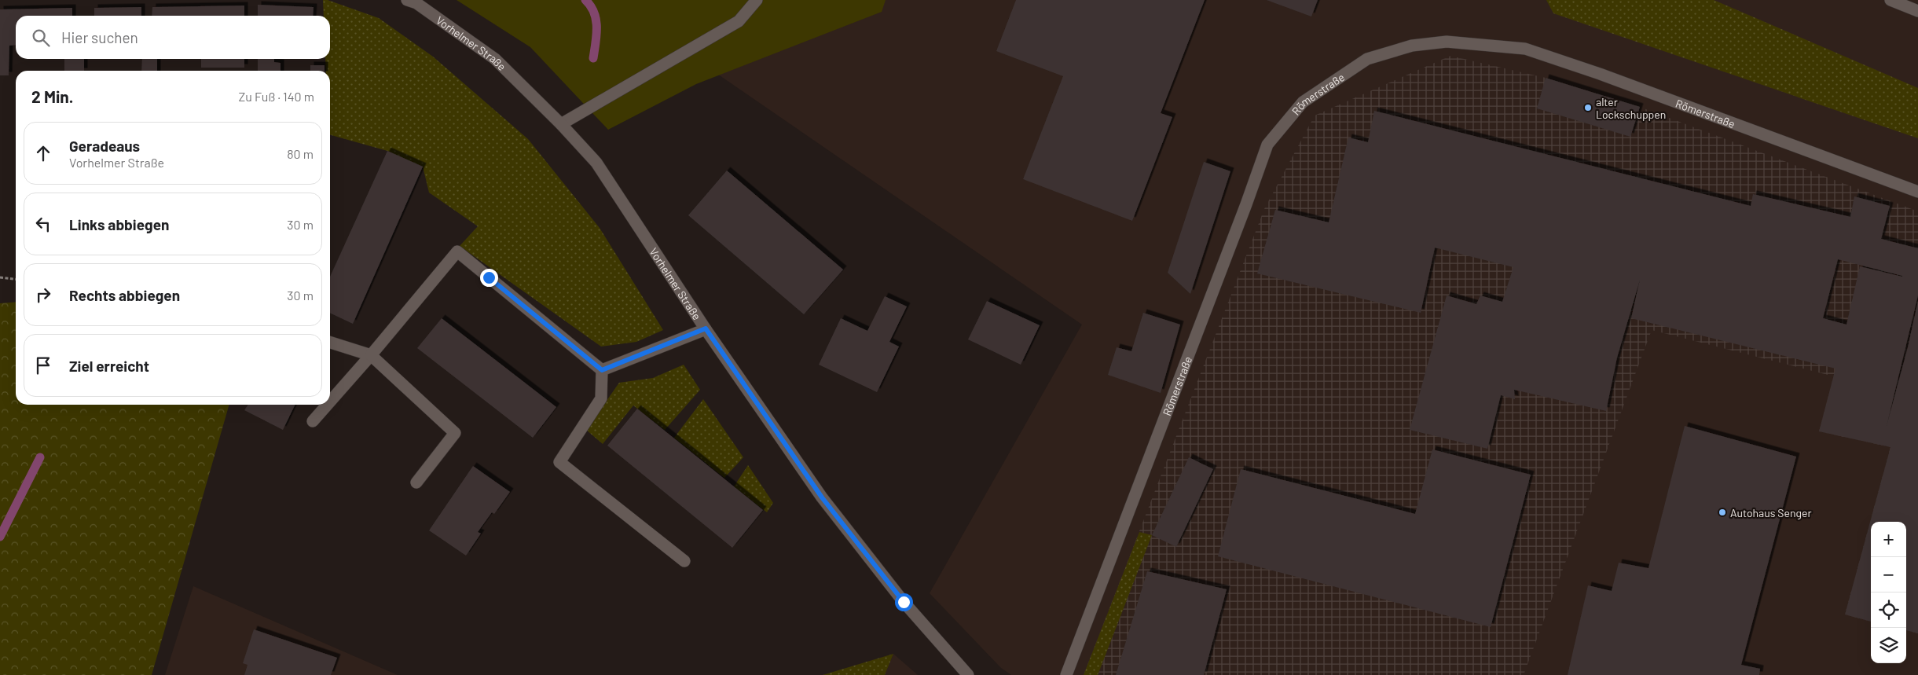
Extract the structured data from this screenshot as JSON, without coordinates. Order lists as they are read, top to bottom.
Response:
{
  "streets": {
    "street": ["Vorhelmer Straße", "Römerstraße"]
  },
  "places": ["alter Lockschuppen", "Autohaus Senger"],
  "page": {
    "search": "Hier suchen",
    "heading": ["2 Min.", "Zu Fuß · 140 m"],
    "list": [
      ["Geradeaus", "Vorhelmer Straße", "80 m"],
      ["Links abbiegen", "30 m"],
      ["Rechts abbiegen", "30 m"],
      "Ziel erreicht"
    ],
    "map_buttons": ["+", "−"]
  }
}
